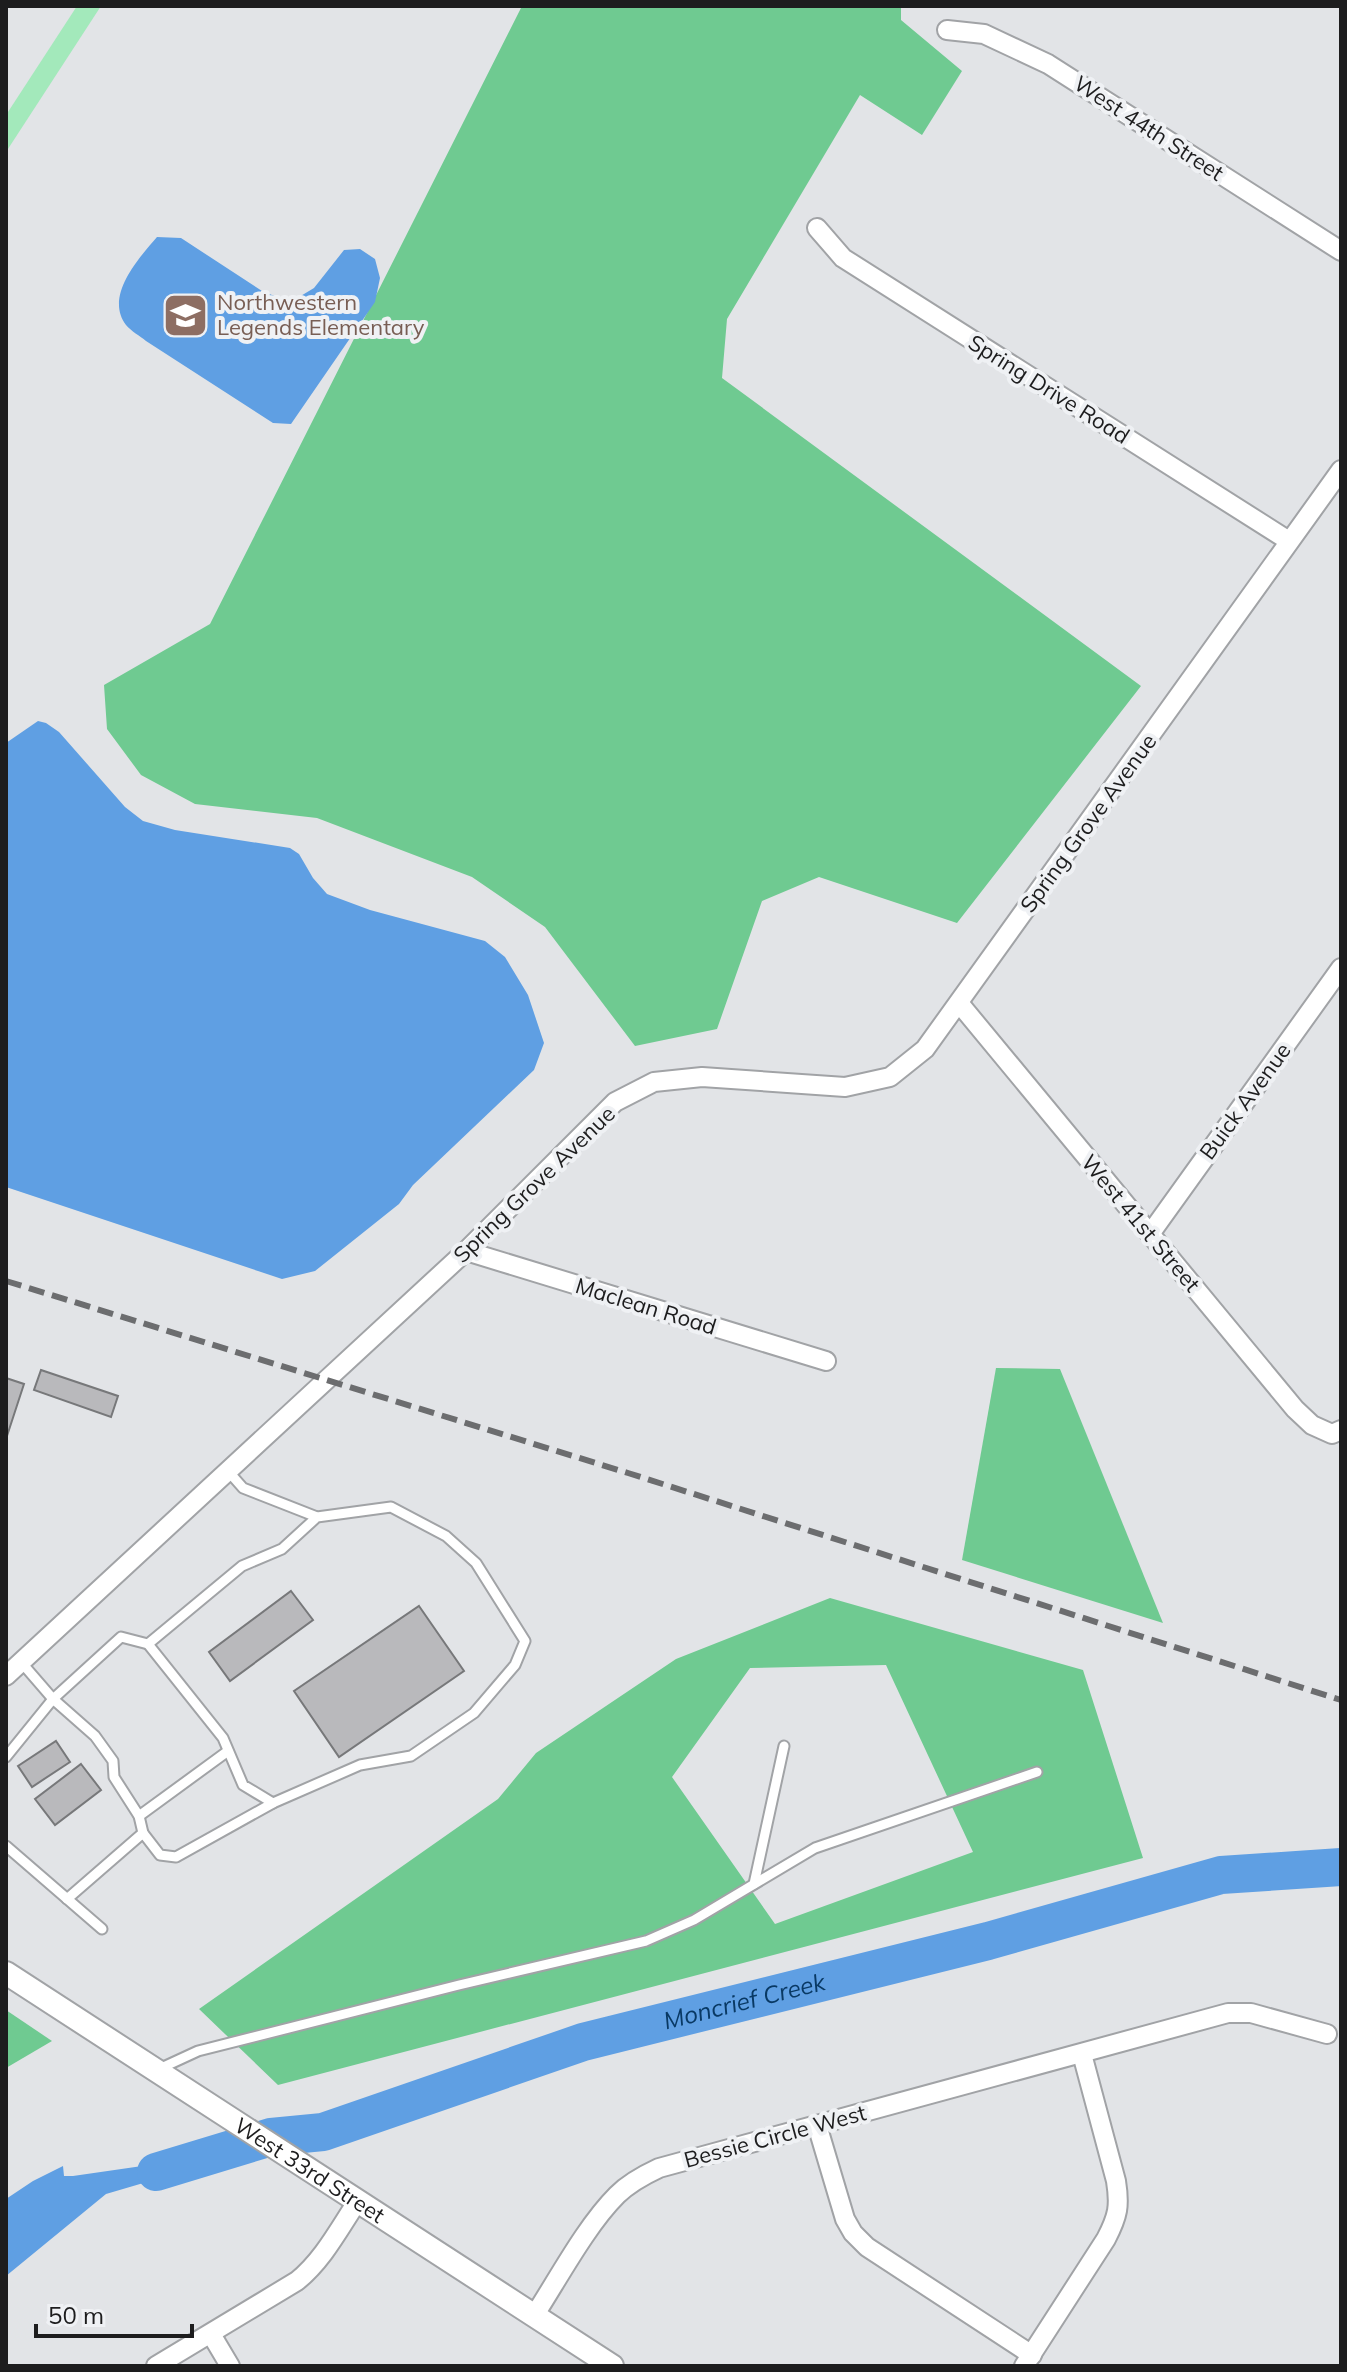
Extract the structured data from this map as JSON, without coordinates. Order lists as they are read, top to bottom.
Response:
{
  "streets": {
    "street": [
      "West 44th Street",
      "Spring Drive Road",
      "Spring Grove Avenue",
      "Buick Avenue",
      "West 41st Street",
      "Maclean Road",
      "Bessie Circle West",
      "West 33rd Street"
    ]
  },
  "crossings": [
    ["Spring Drive Road", "Spring Grove Avenue"],
    ["Spring Grove Avenue", "West 41st Street"],
    ["Spring Grove Avenue", "Maclean Road"],
    ["Buick Avenue", "West 41st Street"],
    ["Bessie Circle West", "West 33rd Street"]
  ],
  "water": ["Moncrief Creek"],
  "places": {
    "school or university": ["Northwestern Legends Elementary"]
  },
  "scale_bar": "50 m"
}
